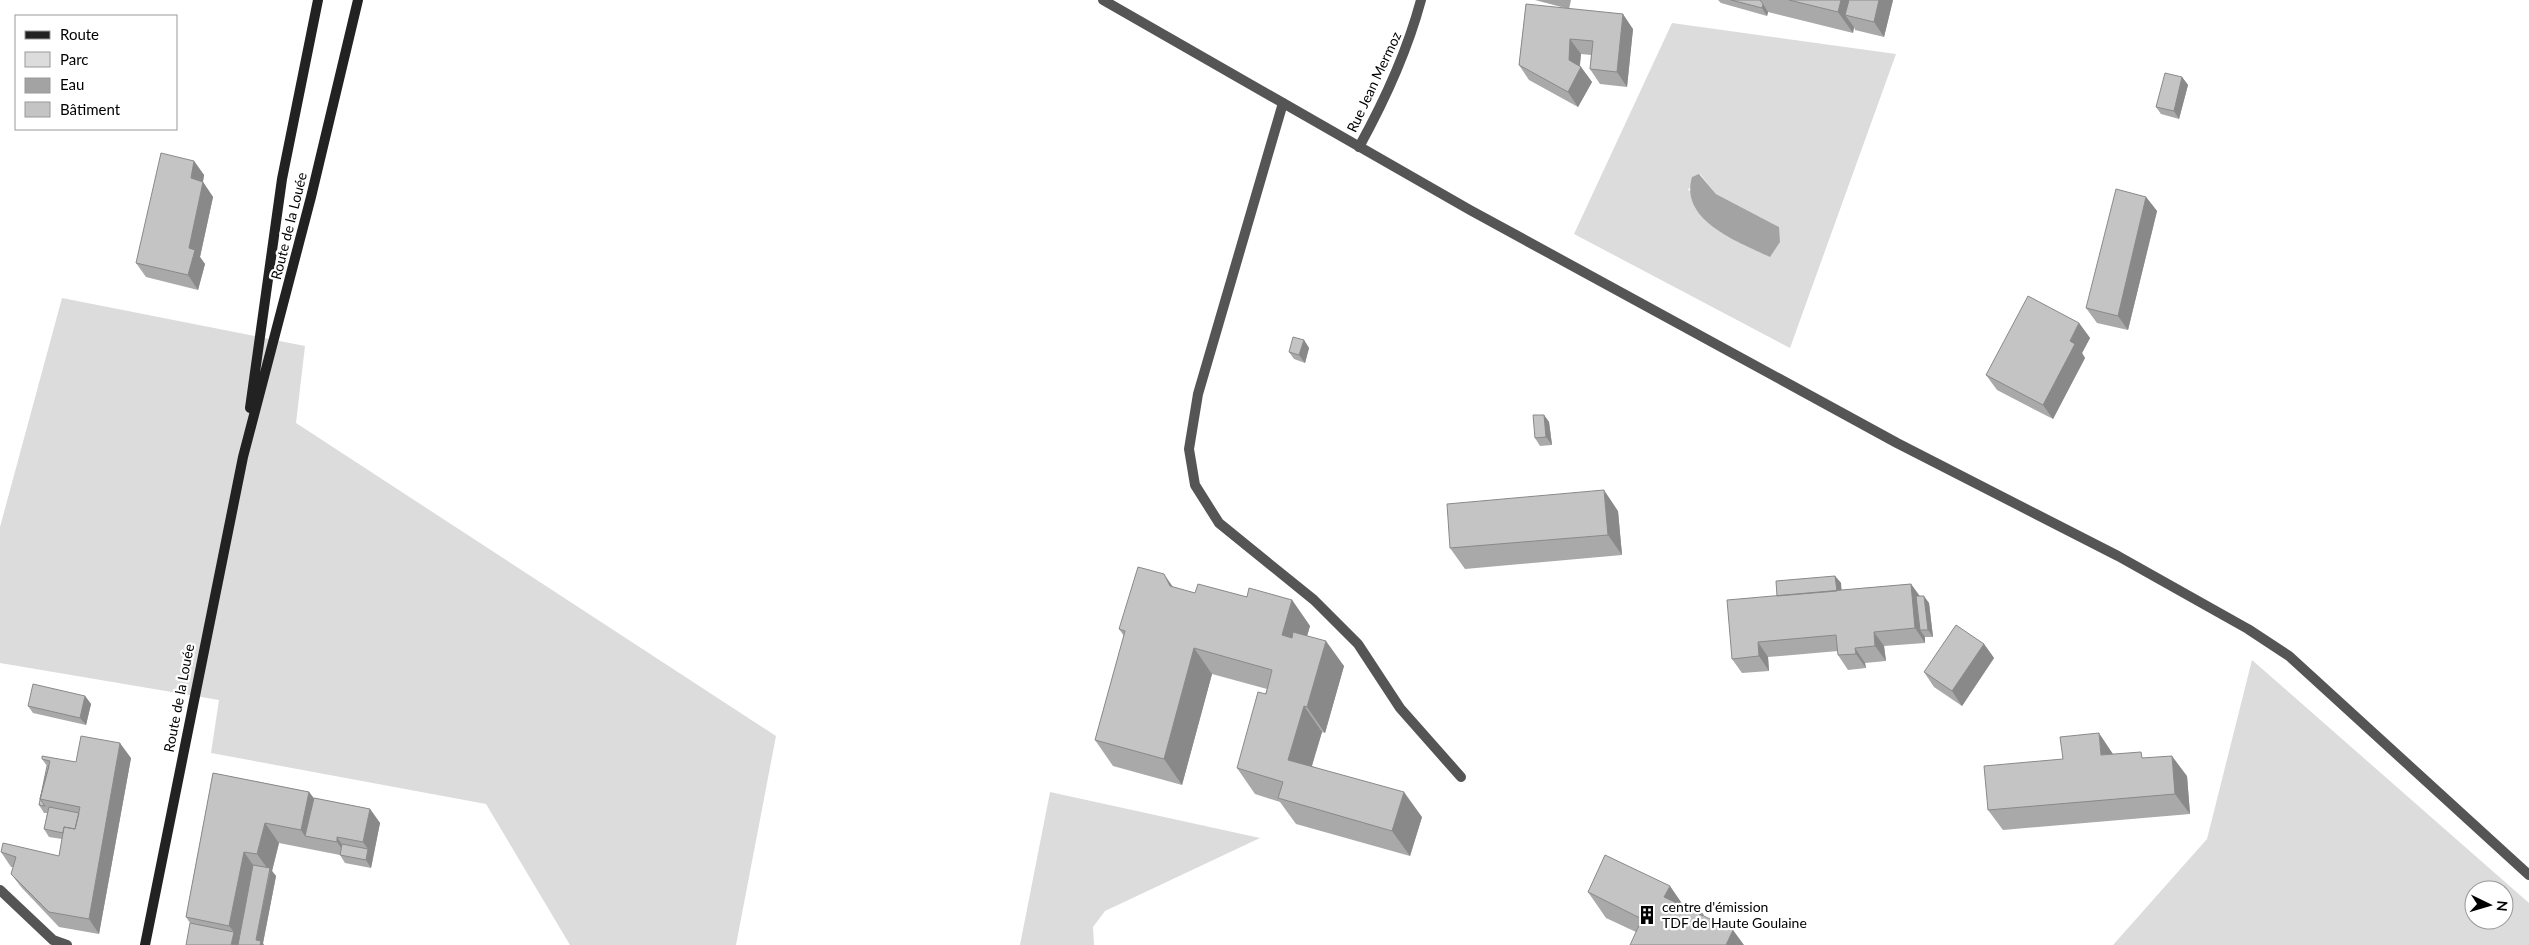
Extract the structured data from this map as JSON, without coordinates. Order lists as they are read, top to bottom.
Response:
{
  "streets": {
    "main road": ["Route de la Louée"],
    "street": ["Rue Jean Mermoz"]
  },
  "places": {
    "building": ["centre d'émission TDF de Haute Goulaine"]
  },
  "legend": [
    "Route",
    "Parc",
    "Eau",
    "Bâtiment"
  ],
  "north": "right"
}
